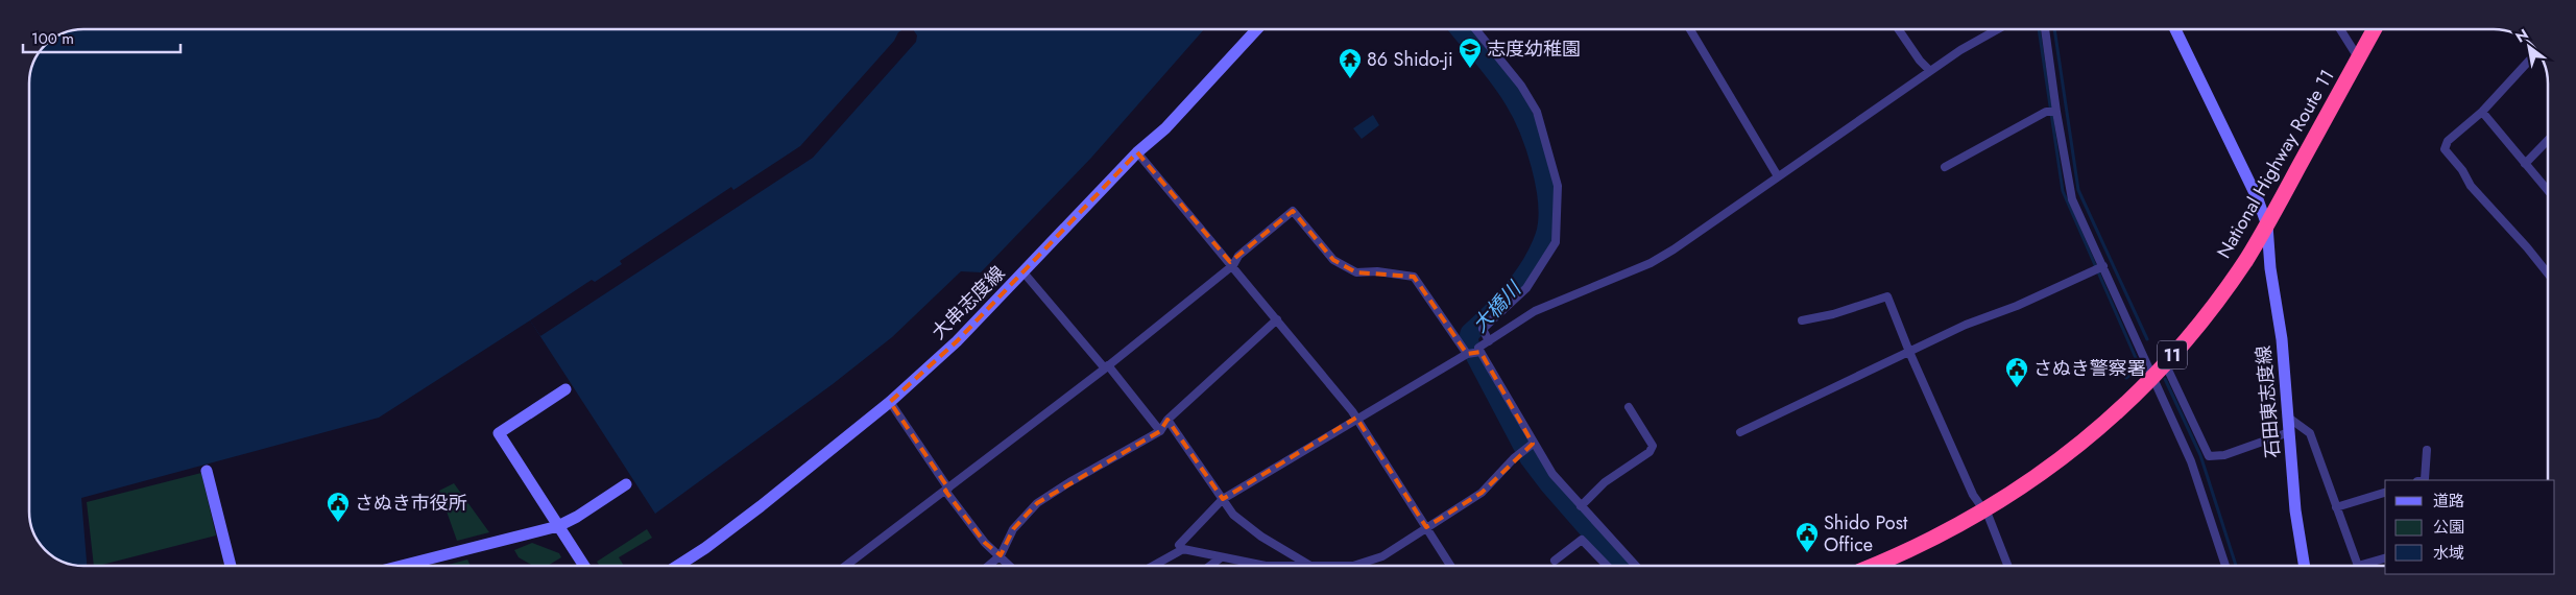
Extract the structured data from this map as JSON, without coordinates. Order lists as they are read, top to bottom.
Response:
{
  "streets": {
    "highway": ["National Highway Route 11", "11"],
    "main road": ["大串志度線", "石田東志度線"]
  },
  "crossings": [
    ["National Highway Route 11", "石田東志度線"]
  ],
  "water": ["大橋川"],
  "places": {
    "school or university": ["志度幼稚園"],
    "temple": ["86 Shido-ji"],
    "public building": ["さぬき警察署", "さぬき市役所", "Shido Post Office"]
  },
  "legend": ["道路", "公園", "水域"],
  "scale_bar": "100 m",
  "north": "top left"
}
